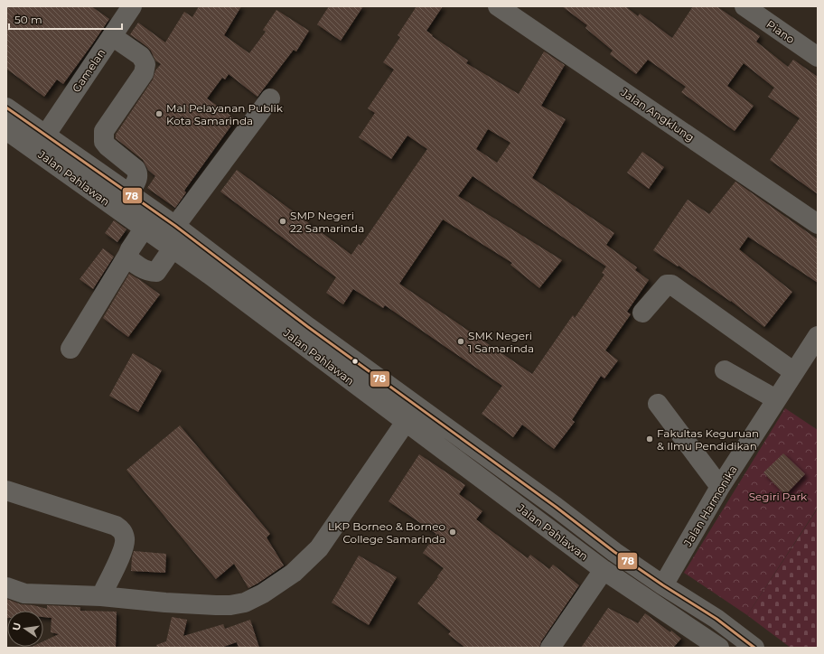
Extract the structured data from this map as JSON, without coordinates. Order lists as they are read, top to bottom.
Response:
{
  "streets": {
    "street": [
      "Piano",
      "Gamelan",
      "Jalan Angklung",
      "Jalan Pahlawan",
      "Jalan Harmonika"
    ]
  },
  "crossings": [
    ["Gamelan", "Jalan Pahlawan"],
    ["Jalan Pahlawan", "Jalan Harmonika"]
  ],
  "parks": ["Segiri Park"],
  "places": [
    "Mal Pelayanan Publik Kota Samarinda",
    "SMP Negeri 22 Samarinda",
    "SMK Negeri 1 Samarinda",
    "Fakultas Keguruan & Ilmu Pendidikan",
    "LKP Borneo & Borneo College Samarinda"
  ],
  "lines": ["transit line 78"],
  "scale_bar": "50 m",
  "north": "left"
}
